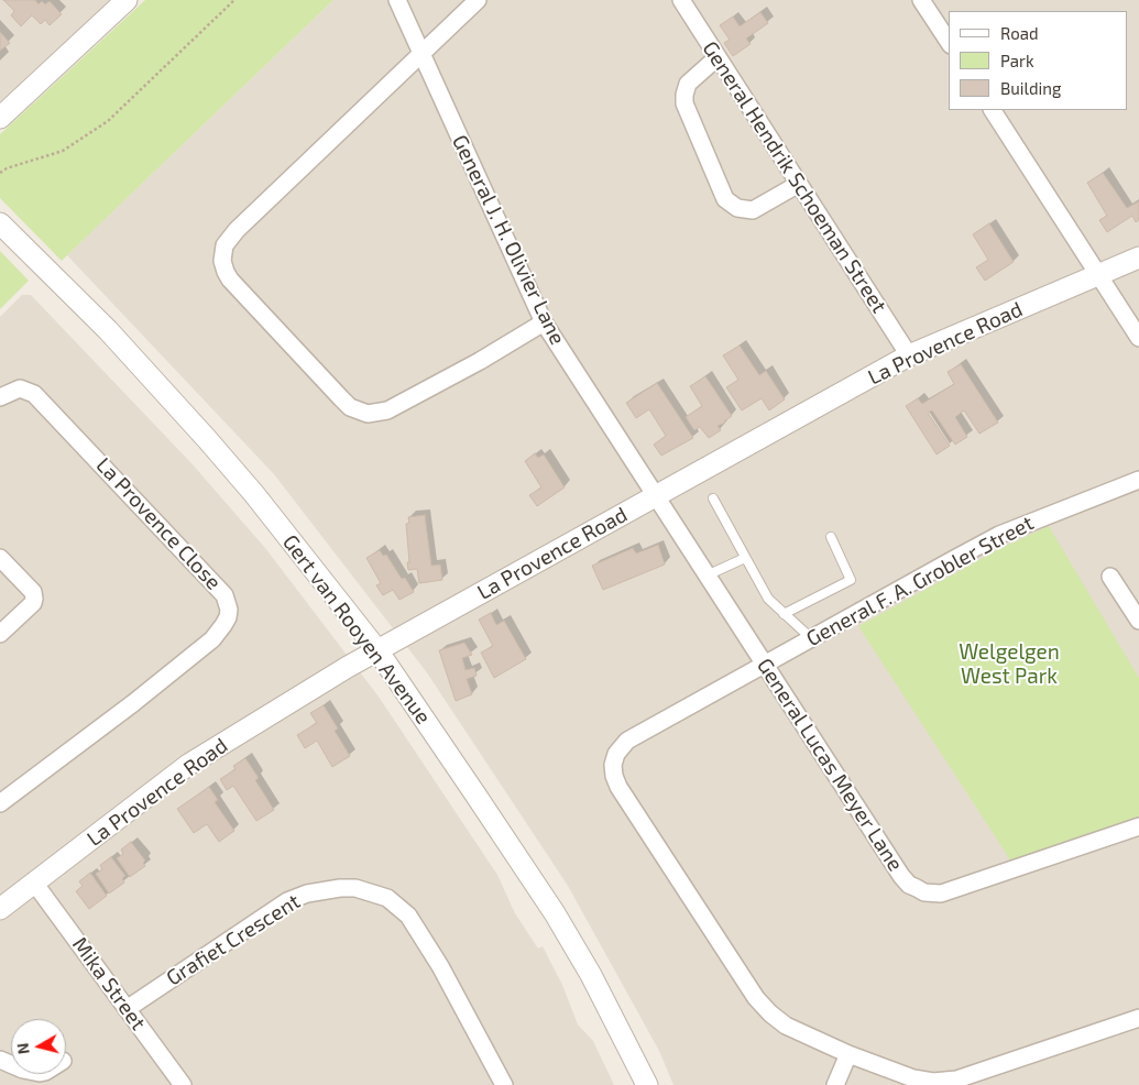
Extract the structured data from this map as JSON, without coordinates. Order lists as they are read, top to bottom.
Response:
{
  "streets": {
    "street": [
      "General Hendrik Schoeman Street",
      "General J. H. Olivier Lane",
      "La Provence Road",
      "La Provence Close",
      "General F. A. Grobler Street",
      "Gert van Rooyen Avenue",
      "General Lucas Meyer Lane",
      "Grafiet Crescent",
      "Mika Street"
    ]
  },
  "crossings": [
    ["General Hendrik Schoeman Street", "La Provence Road"],
    ["General J. H. Olivier Lane", "La Provence Road"],
    ["General J. H. Olivier Lane", "General Lucas Meyer Lane"],
    ["La Provence Road", "Gert van Rooyen Avenue"],
    ["La Provence Road", "General Lucas Meyer Lane"],
    ["La Provence Road", "Mika Street"],
    ["General F. A. Grobler Street", "General Lucas Meyer Lane"],
    ["Grafiet Crescent", "Mika Street"]
  ],
  "parks": ["Welgelgen West Park"],
  "legend": ["Road", "Park", "Building"],
  "north": "left"
}
